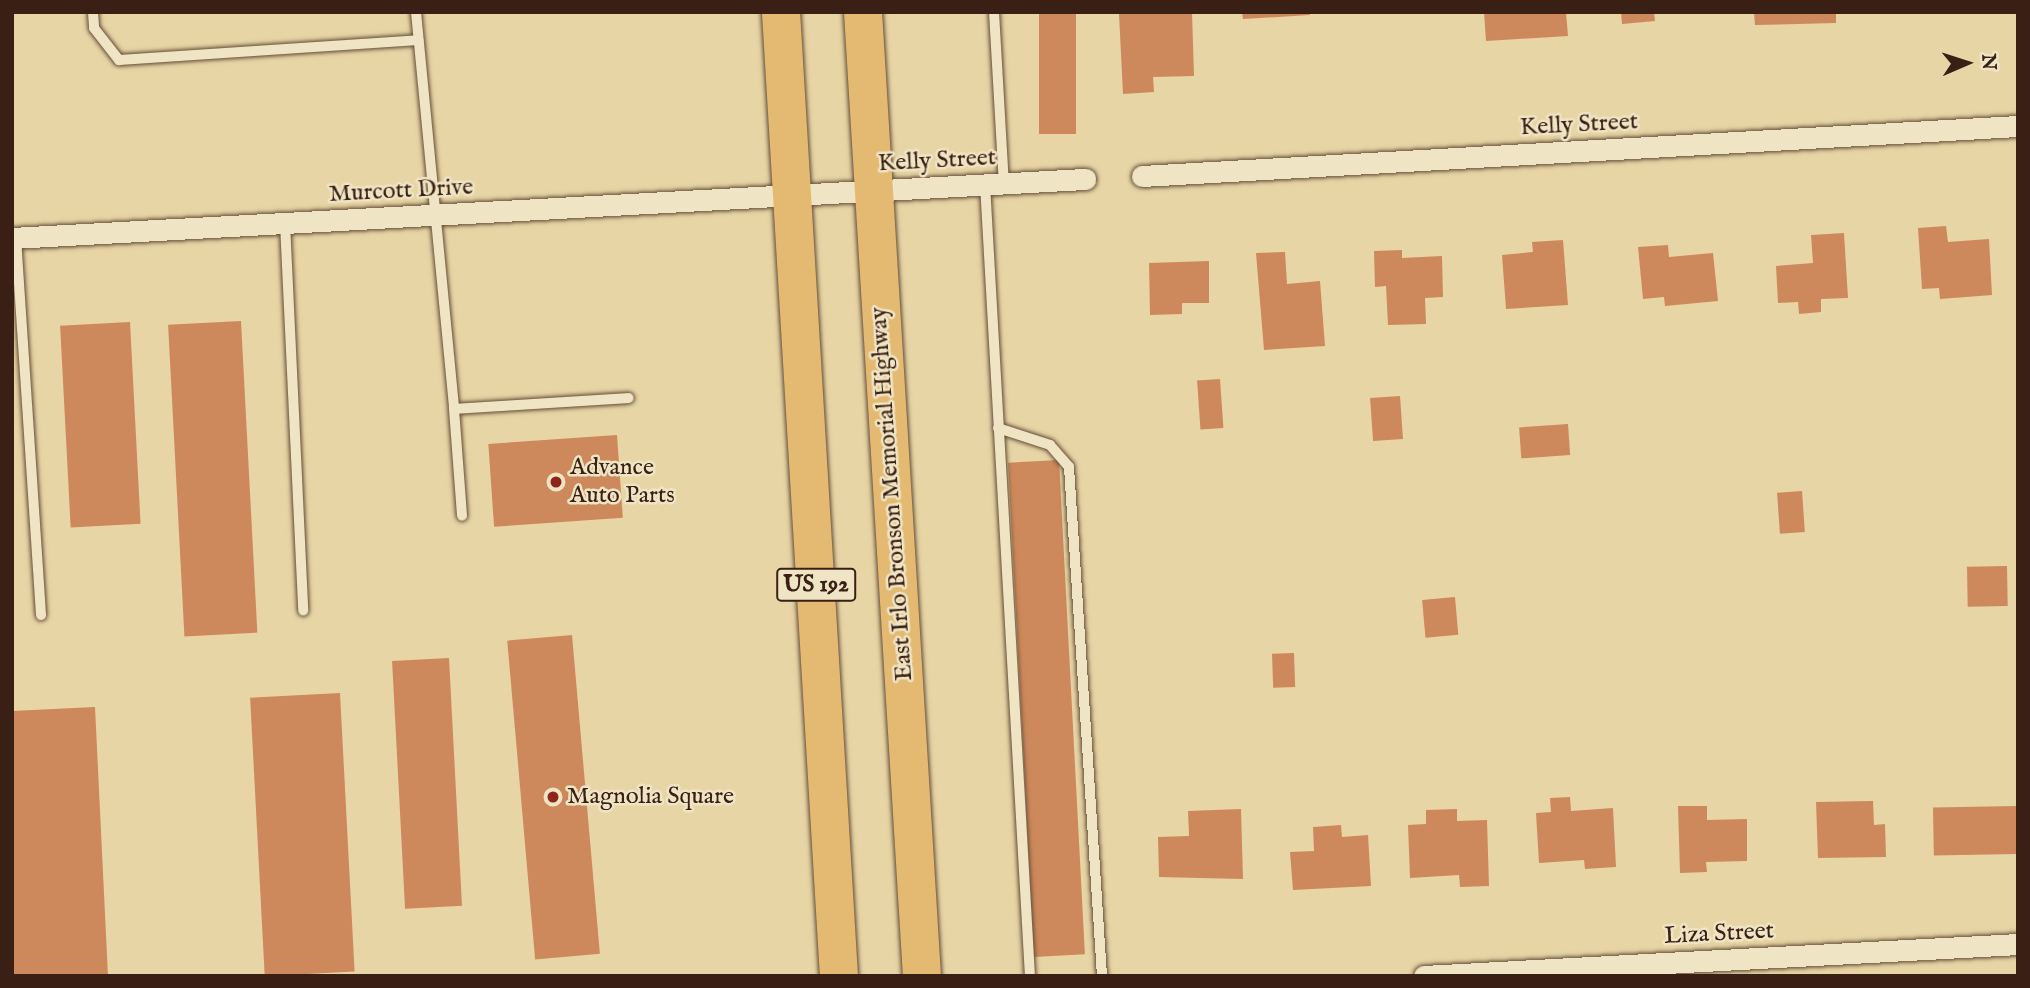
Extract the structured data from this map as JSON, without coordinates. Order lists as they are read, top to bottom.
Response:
{
  "streets": {
    "highway": ["East Irlo Bronson Memorial Highway", "US 192"],
    "street": ["Kelly Street", "Murcott Drive", "Liza Street"]
  },
  "crossings": [
    ["Kelly Street", "Murcott Drive"],
    ["Kelly Street", "East Irlo Bronson Memorial Highway"],
    ["Kelly Street", "US 192"],
    ["Murcott Drive", "US 192"]
  ],
  "places": ["Advance Auto Parts", "Magnolia Square"],
  "north": "right"
}
